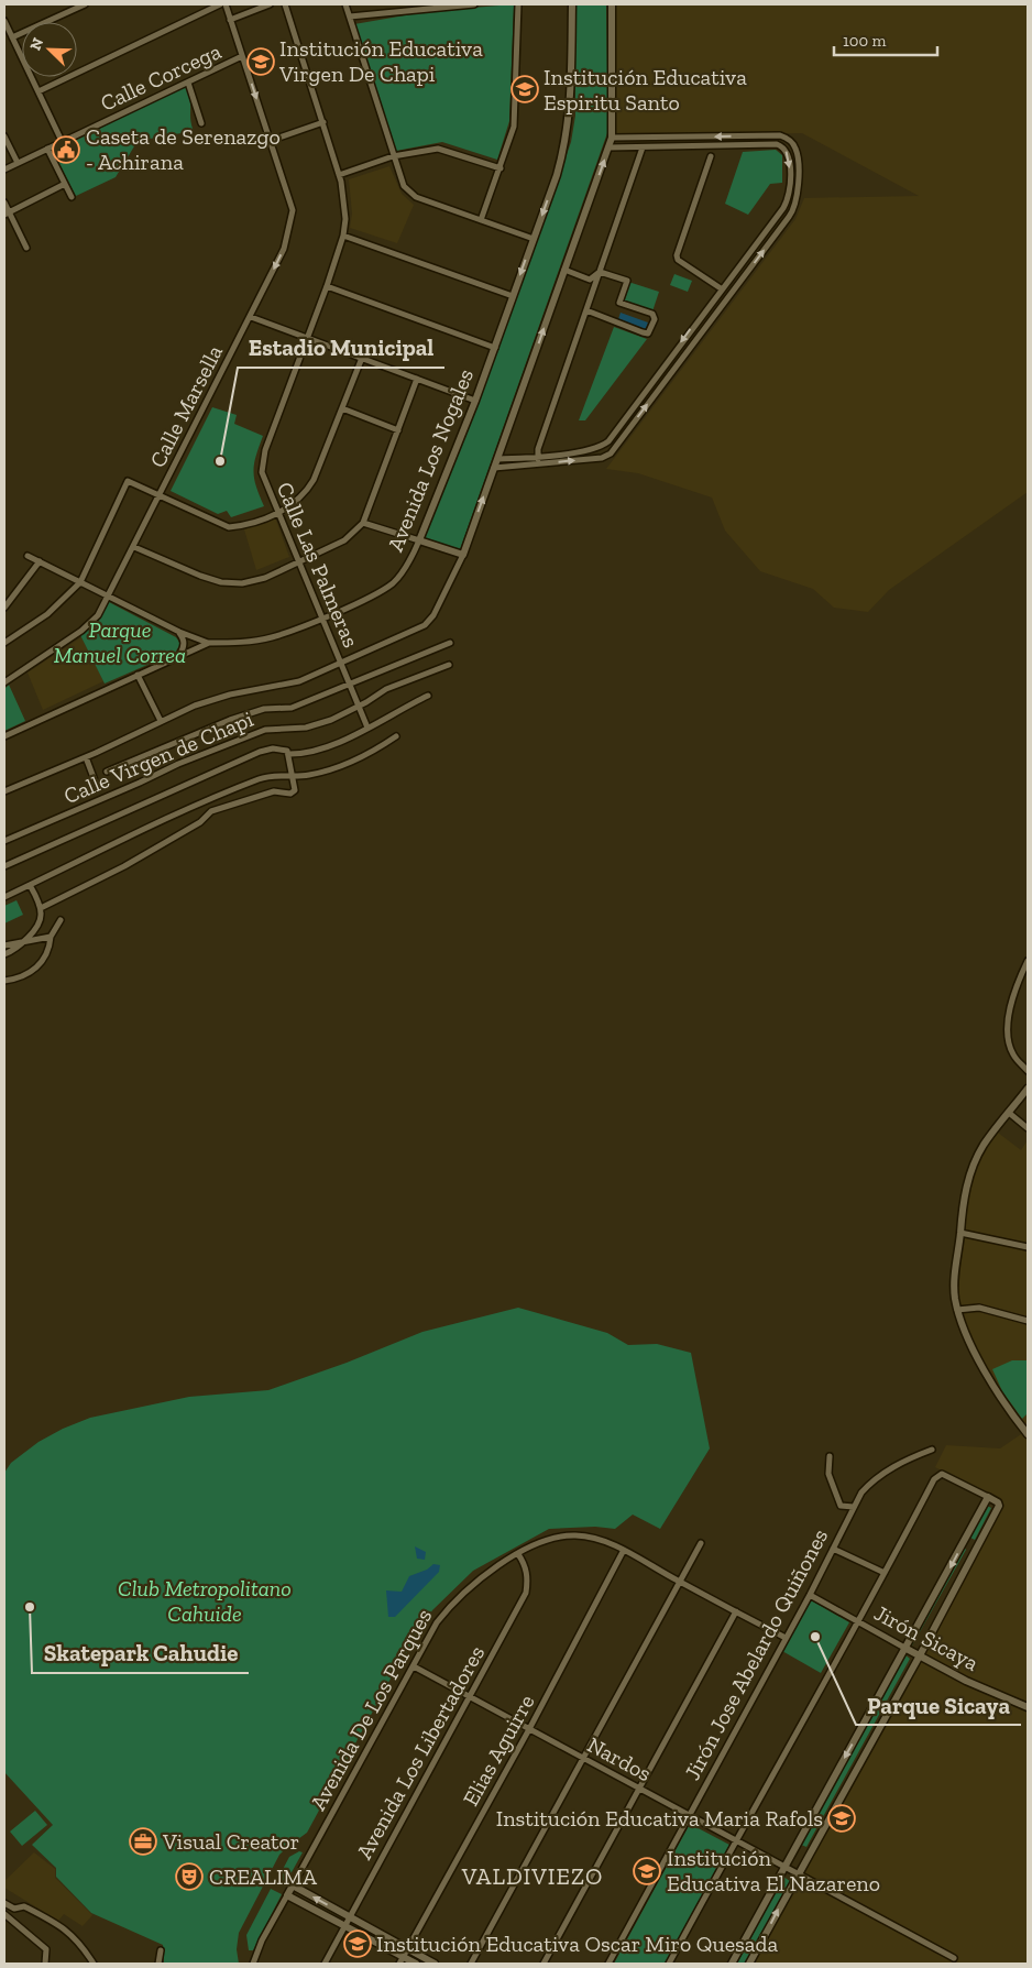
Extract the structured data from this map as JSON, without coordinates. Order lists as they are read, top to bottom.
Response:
{
  "streets": {
    "street": [
      "Calle Corcega",
      "Calle Marsella",
      "Avenida Los Nogales",
      "Calle Las Palmeras",
      "Calle Virgen de Chapi",
      "Jirón Sicaya",
      "Jirón Jose Abelardo Quiñones",
      "Avenida De Los Parques",
      "Elias Aguirre",
      "Avenida Los Libertadores",
      "Nardos"
    ]
  },
  "crossings": [
    ["Calle Corcega", "Calle Marsella"],
    ["Avenida Los Nogales", "Calle Las Palmeras"],
    ["Calle Las Palmeras", "Calle Virgen de Chapi"],
    ["Jirón Sicaya", "Jirón Jose Abelardo Quiñones"],
    ["Jirón Jose Abelardo Quiñones", "Avenida De Los Parques"],
    ["Jirón Jose Abelardo Quiñones", "Nardos"],
    ["Avenida De Los Parques", "Elias Aguirre"],
    ["Avenida De Los Parques", "Avenida Los Libertadores"],
    ["Avenida De Los Parques", "Nardos"],
    ["Elias Aguirre", "Nardos"],
    ["Avenida Los Libertadores", "Nardos"]
  ],
  "districts": ["VALDIVIEZO"],
  "parks": ["Parque Manuel Correa", "Club Metropolitano Cahuide"],
  "places": {
    "school or university": [
      "Institución Educativa Virgen De Chapi",
      "Institución Educativa Espiritu Santo",
      "Institución Educativa Maria Rafols",
      "Institución Educativa El Nazareno",
      "Institución Educativa Oscar Miro Quesada"
    ],
    "public building": ["Caseta de Serenazgo - Achirana"],
    "other": ["Estadio Municipal", "Skatepark Cahudie", "Parque Sicaya"],
    "office": ["Visual Creator"],
    "theatre": ["CREALIMA"]
  },
  "scale_bar": "100 m",
  "north": "top left"
}
